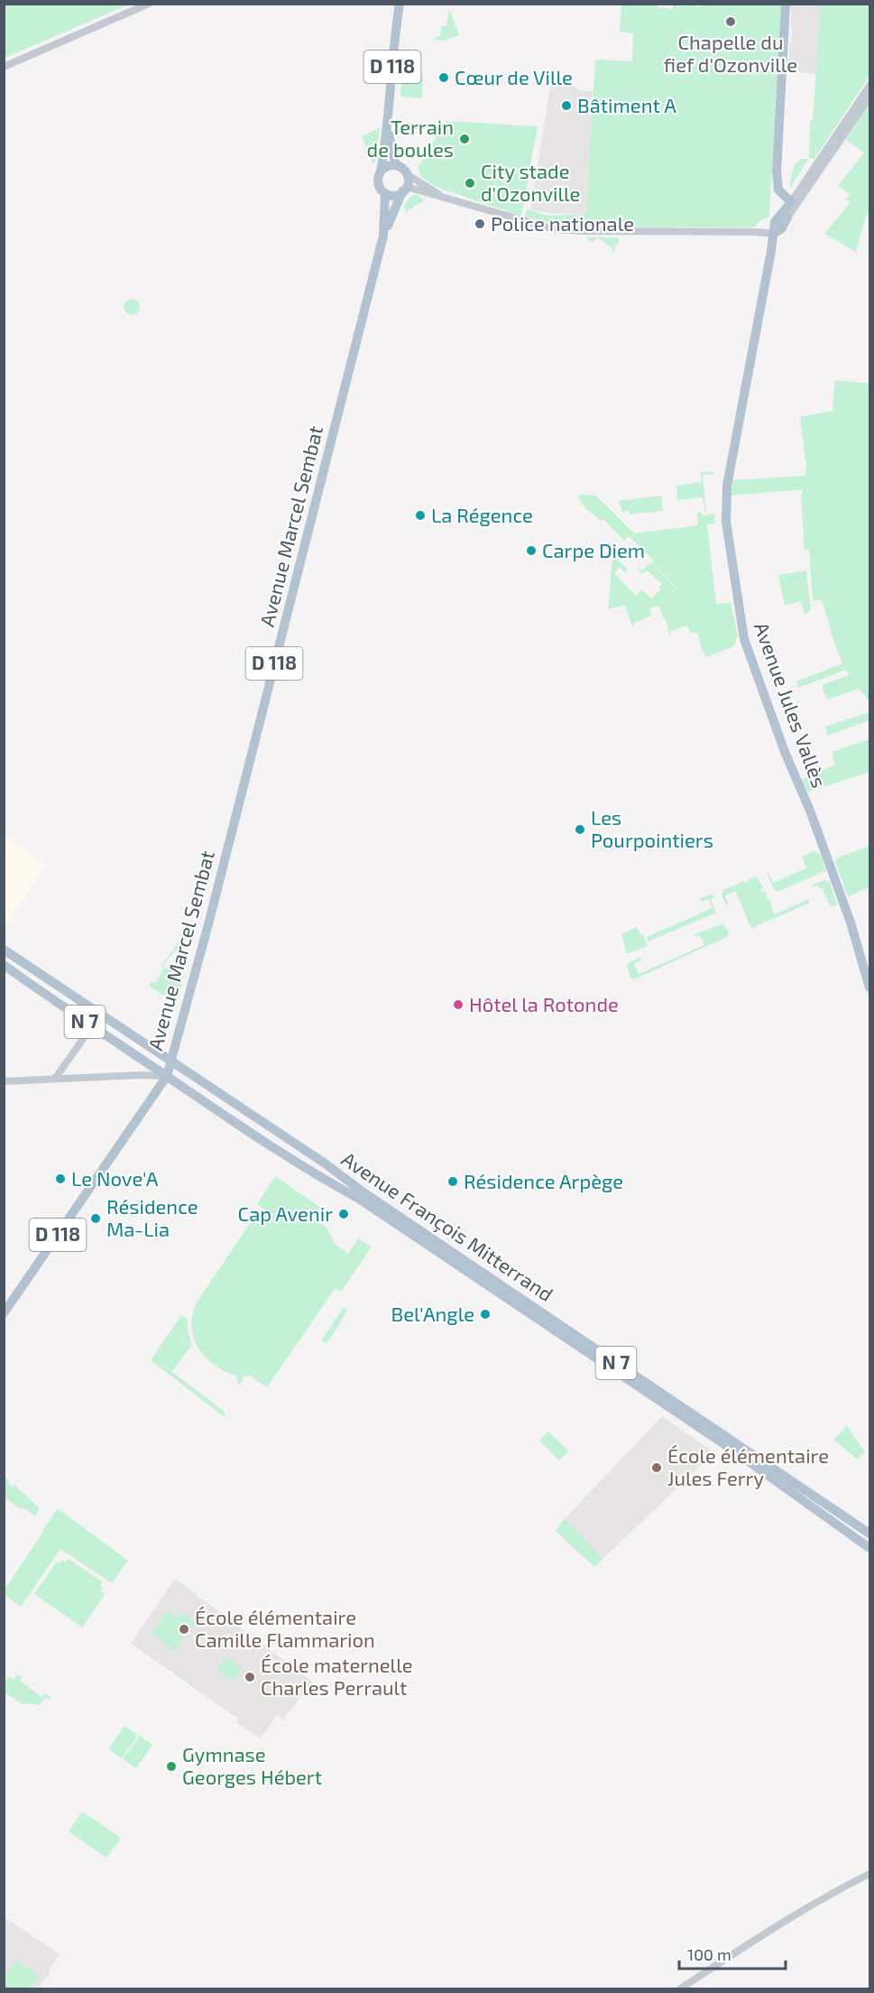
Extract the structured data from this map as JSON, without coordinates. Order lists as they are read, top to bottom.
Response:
{
  "streets": {
    "main road": [
      "D 118",
      "Avenue Marcel Sembat",
      "Avenue Jules Vallès",
      "N 7",
      "Avenue François Mitterrand"
    ]
  },
  "crossings": [
    ["D 118", "Avenue Marcel Sembat"],
    ["D 118", "Avenue François Mitterrand"],
    ["Avenue Marcel Sembat", "Avenue François Mitterrand"]
  ],
  "places": [
    "Chapelle du fief d'Ozonville",
    "Cœur de Ville",
    "Bâtiment A",
    "Terrain de boules",
    "City stade d'Ozonville",
    "Police nationale",
    "La Régence",
    "Carpe Diem",
    "Les Pourpointiers",
    "Hôtel la Rotonde",
    "Le Nove'A",
    "Résidence Arpège",
    "Cap Avenir",
    "Résidence Ma-Lia",
    "Bel'Angle",
    "École élémentaire Jules Ferry",
    "École élémentaire Camille Flammarion",
    "École maternelle Charles Perrault",
    "Gymnase Georges Hébert"
  ],
  "scale_bar": "100 m"
}
